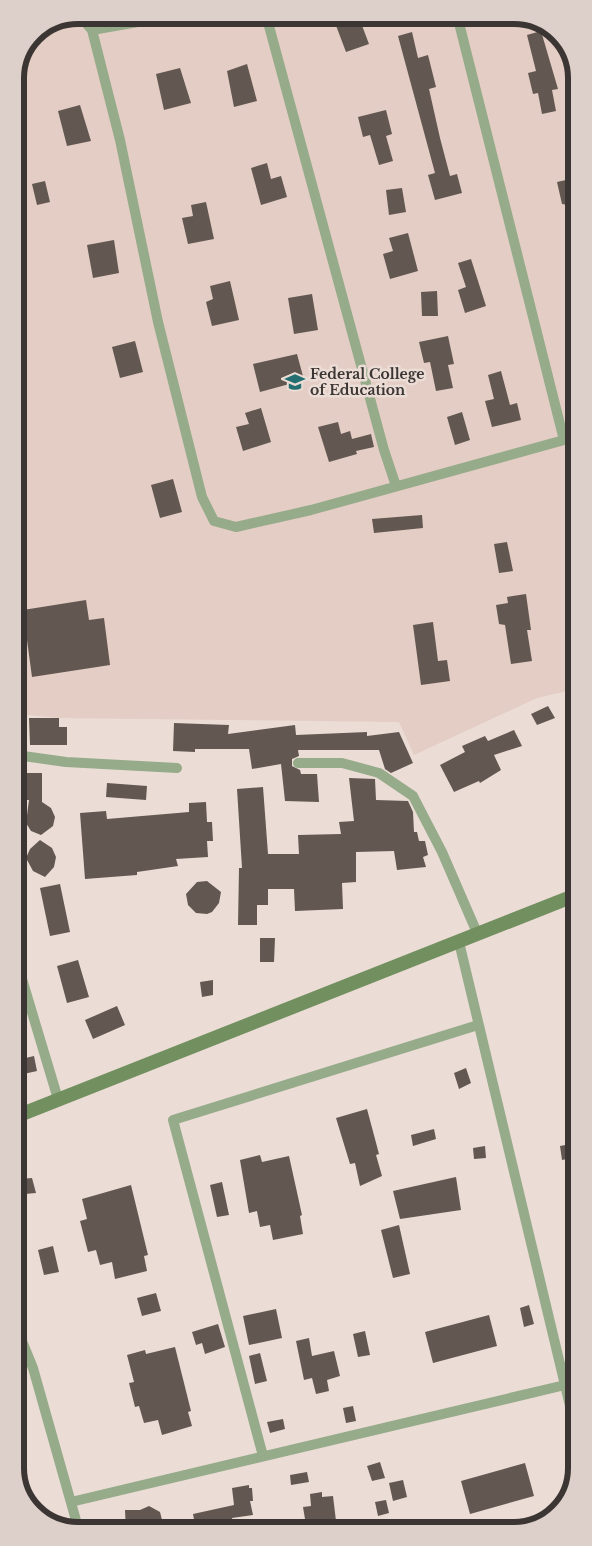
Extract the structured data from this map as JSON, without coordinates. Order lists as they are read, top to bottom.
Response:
{
  "places": {
    "school or university": ["Federal College of Education"]
  }
}
